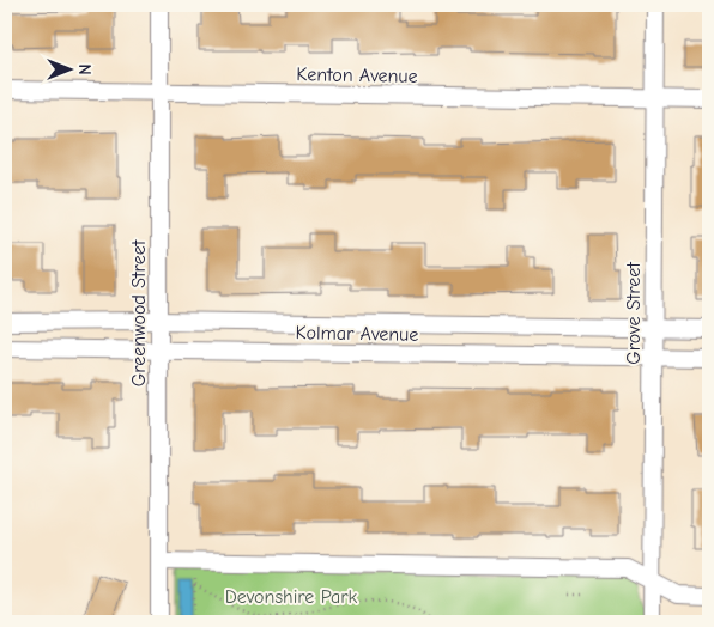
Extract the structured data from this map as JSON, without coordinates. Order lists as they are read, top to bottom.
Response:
{
  "streets": {
    "street": [
      "Kenton Avenue",
      "Greenwood Street",
      "Grove Street",
      "Kolmar Avenue"
    ]
  },
  "crossings": [
    ["Kenton Avenue", "Greenwood Street"],
    ["Kenton Avenue", "Grove Street"],
    ["Greenwood Street", "Kolmar Avenue"],
    ["Grove Street", "Kolmar Avenue"]
  ],
  "parks": ["Devonshire Park"],
  "north": "right"
}
